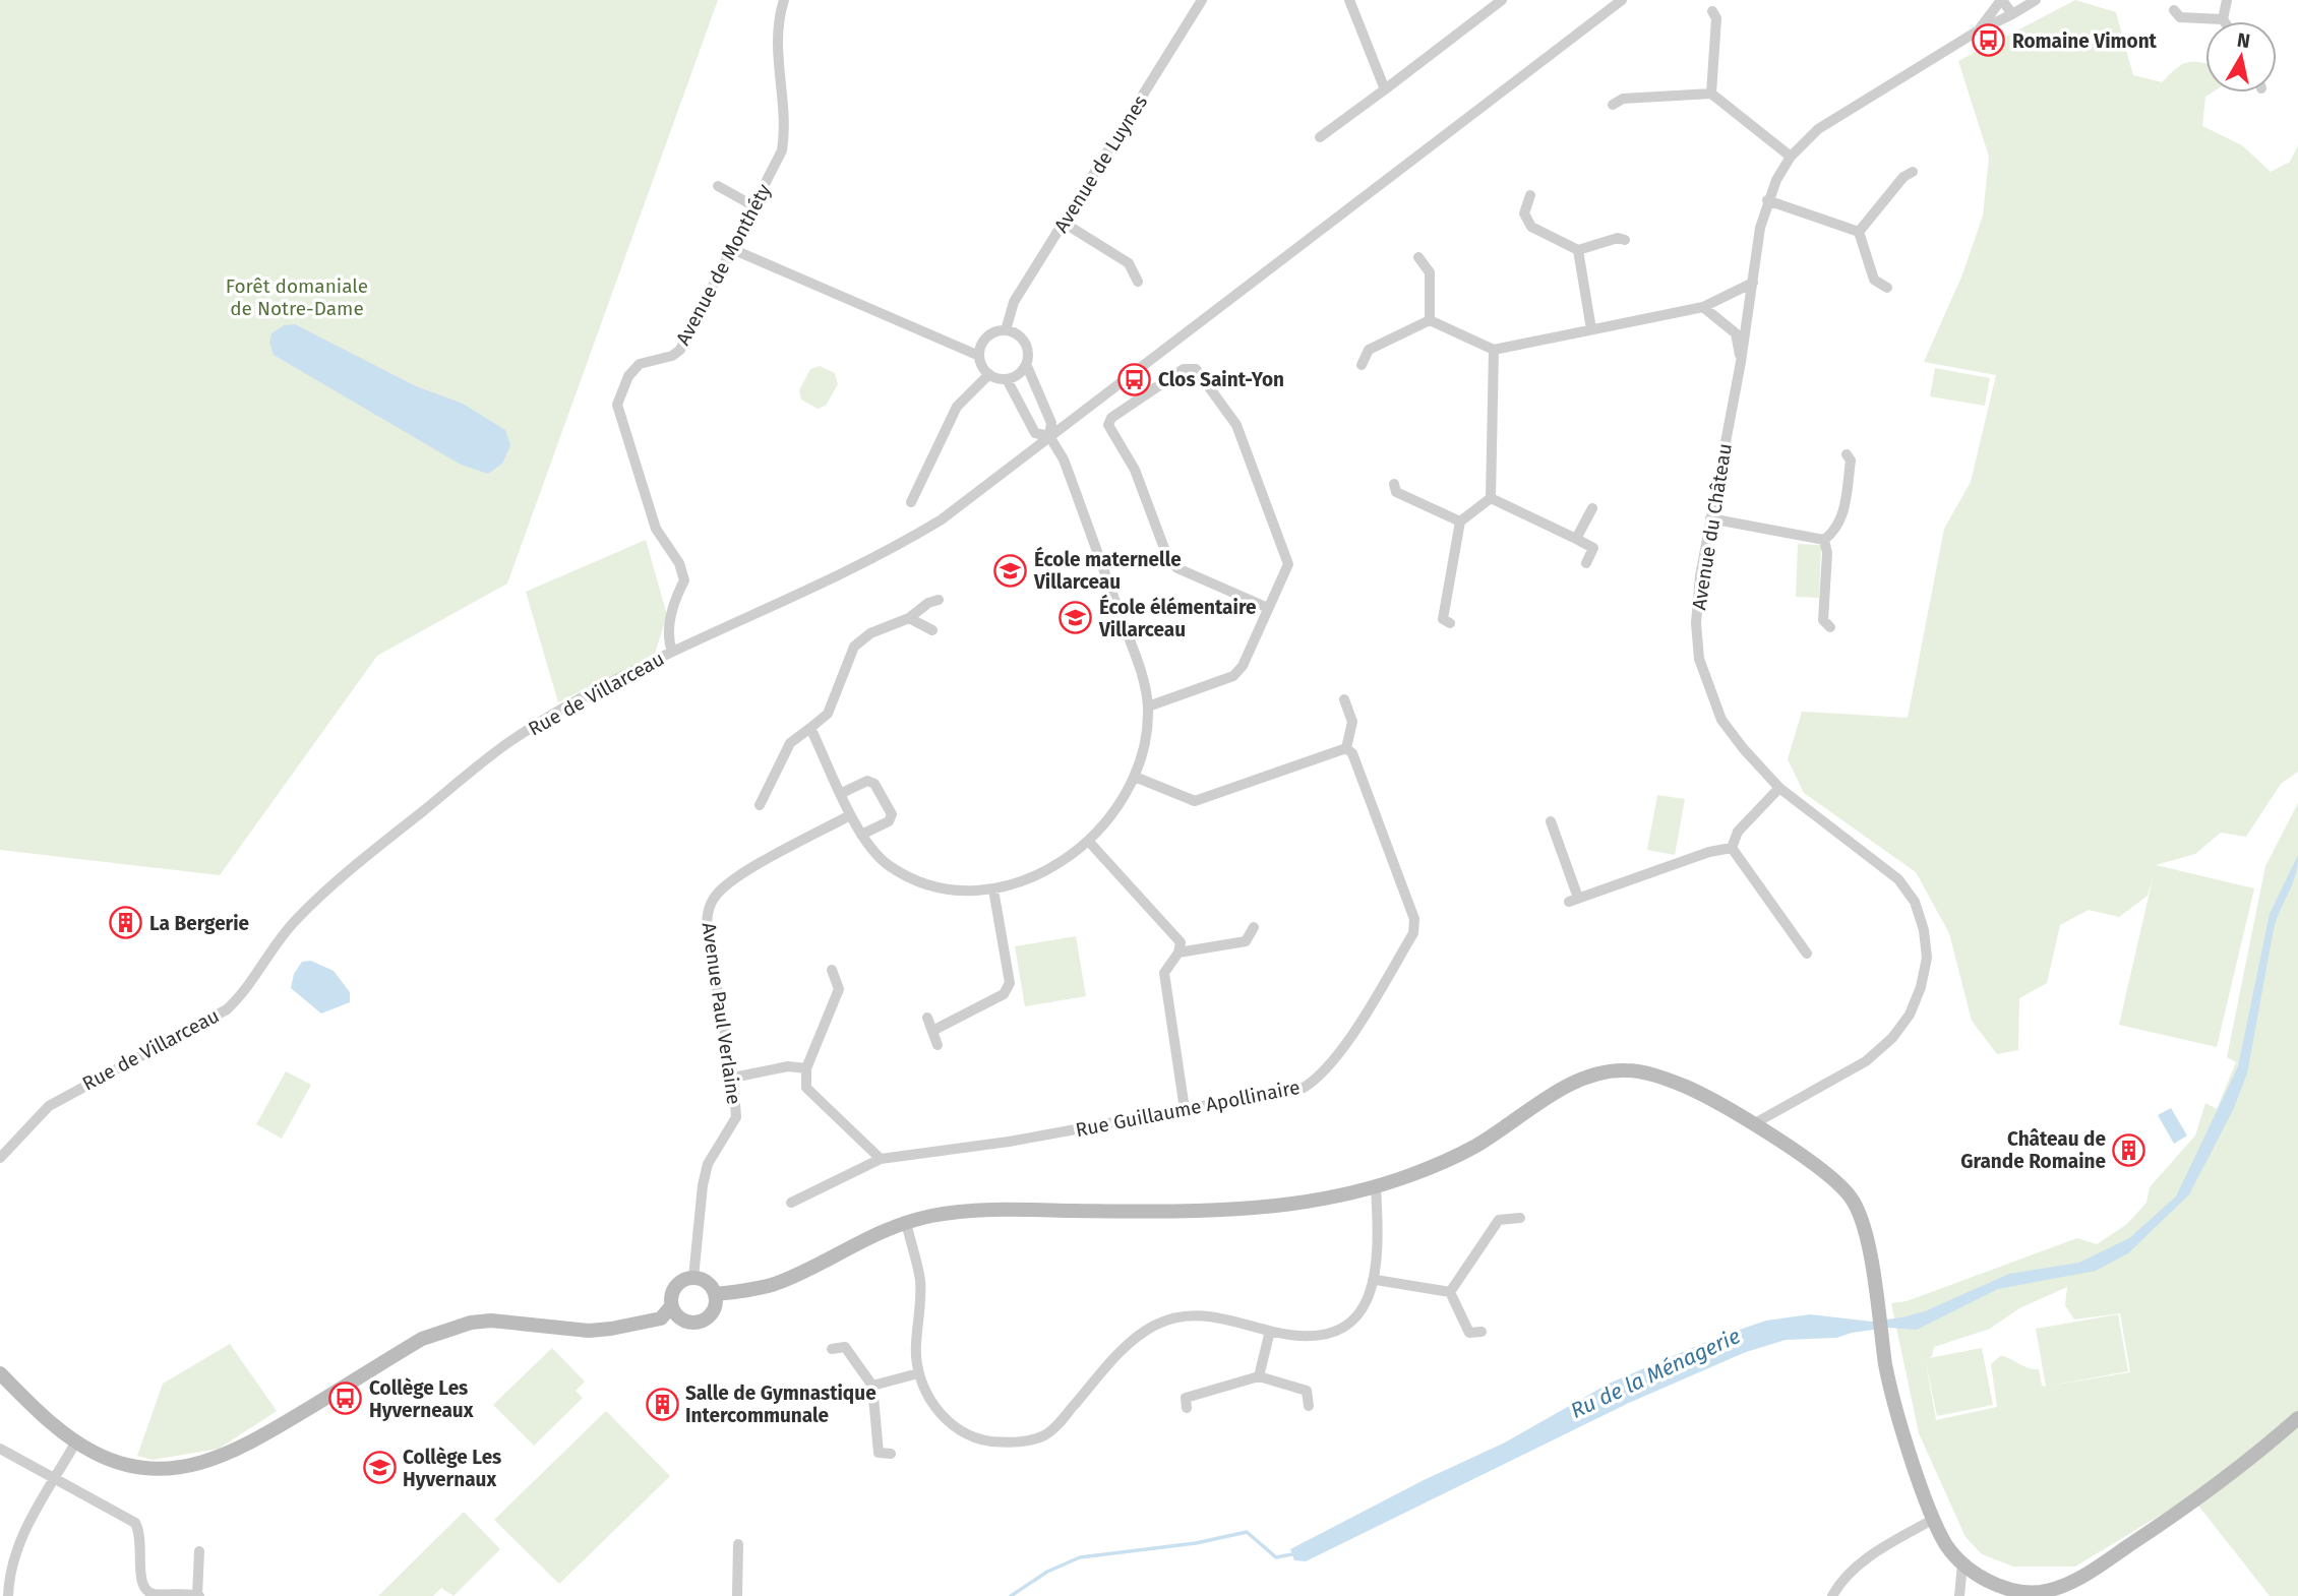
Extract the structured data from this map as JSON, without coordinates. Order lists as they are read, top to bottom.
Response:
{
  "streets": {
    "street": [
      "Avenue de Luynes",
      "Avenue de Monthéty",
      "Avenue du Château",
      "Rue de Villarceau",
      "Avenue Paul Verlaine",
      "Rue Guillaume Apollinaire"
    ]
  },
  "crossings": [
    ["Avenue de Monthéty", "Rue de Villarceau"]
  ],
  "water": ["Ru de la Ménagerie"],
  "parks": ["Forêt domaniale de Notre-Dame"],
  "places": {
    "bus stop": ["Romaine Vimont", "Clos Saint-Yon", "Collège Les Hyverneaux"],
    "school or university": ["École maternelle Villarceau", "École élémentaire Villarceau", "Collège Les Hyvernaux"],
    "building": ["La Bergerie", "Château de Grande Romaine", "Salle de Gymnastique Intercommunale"]
  },
  "north": "top"
}
